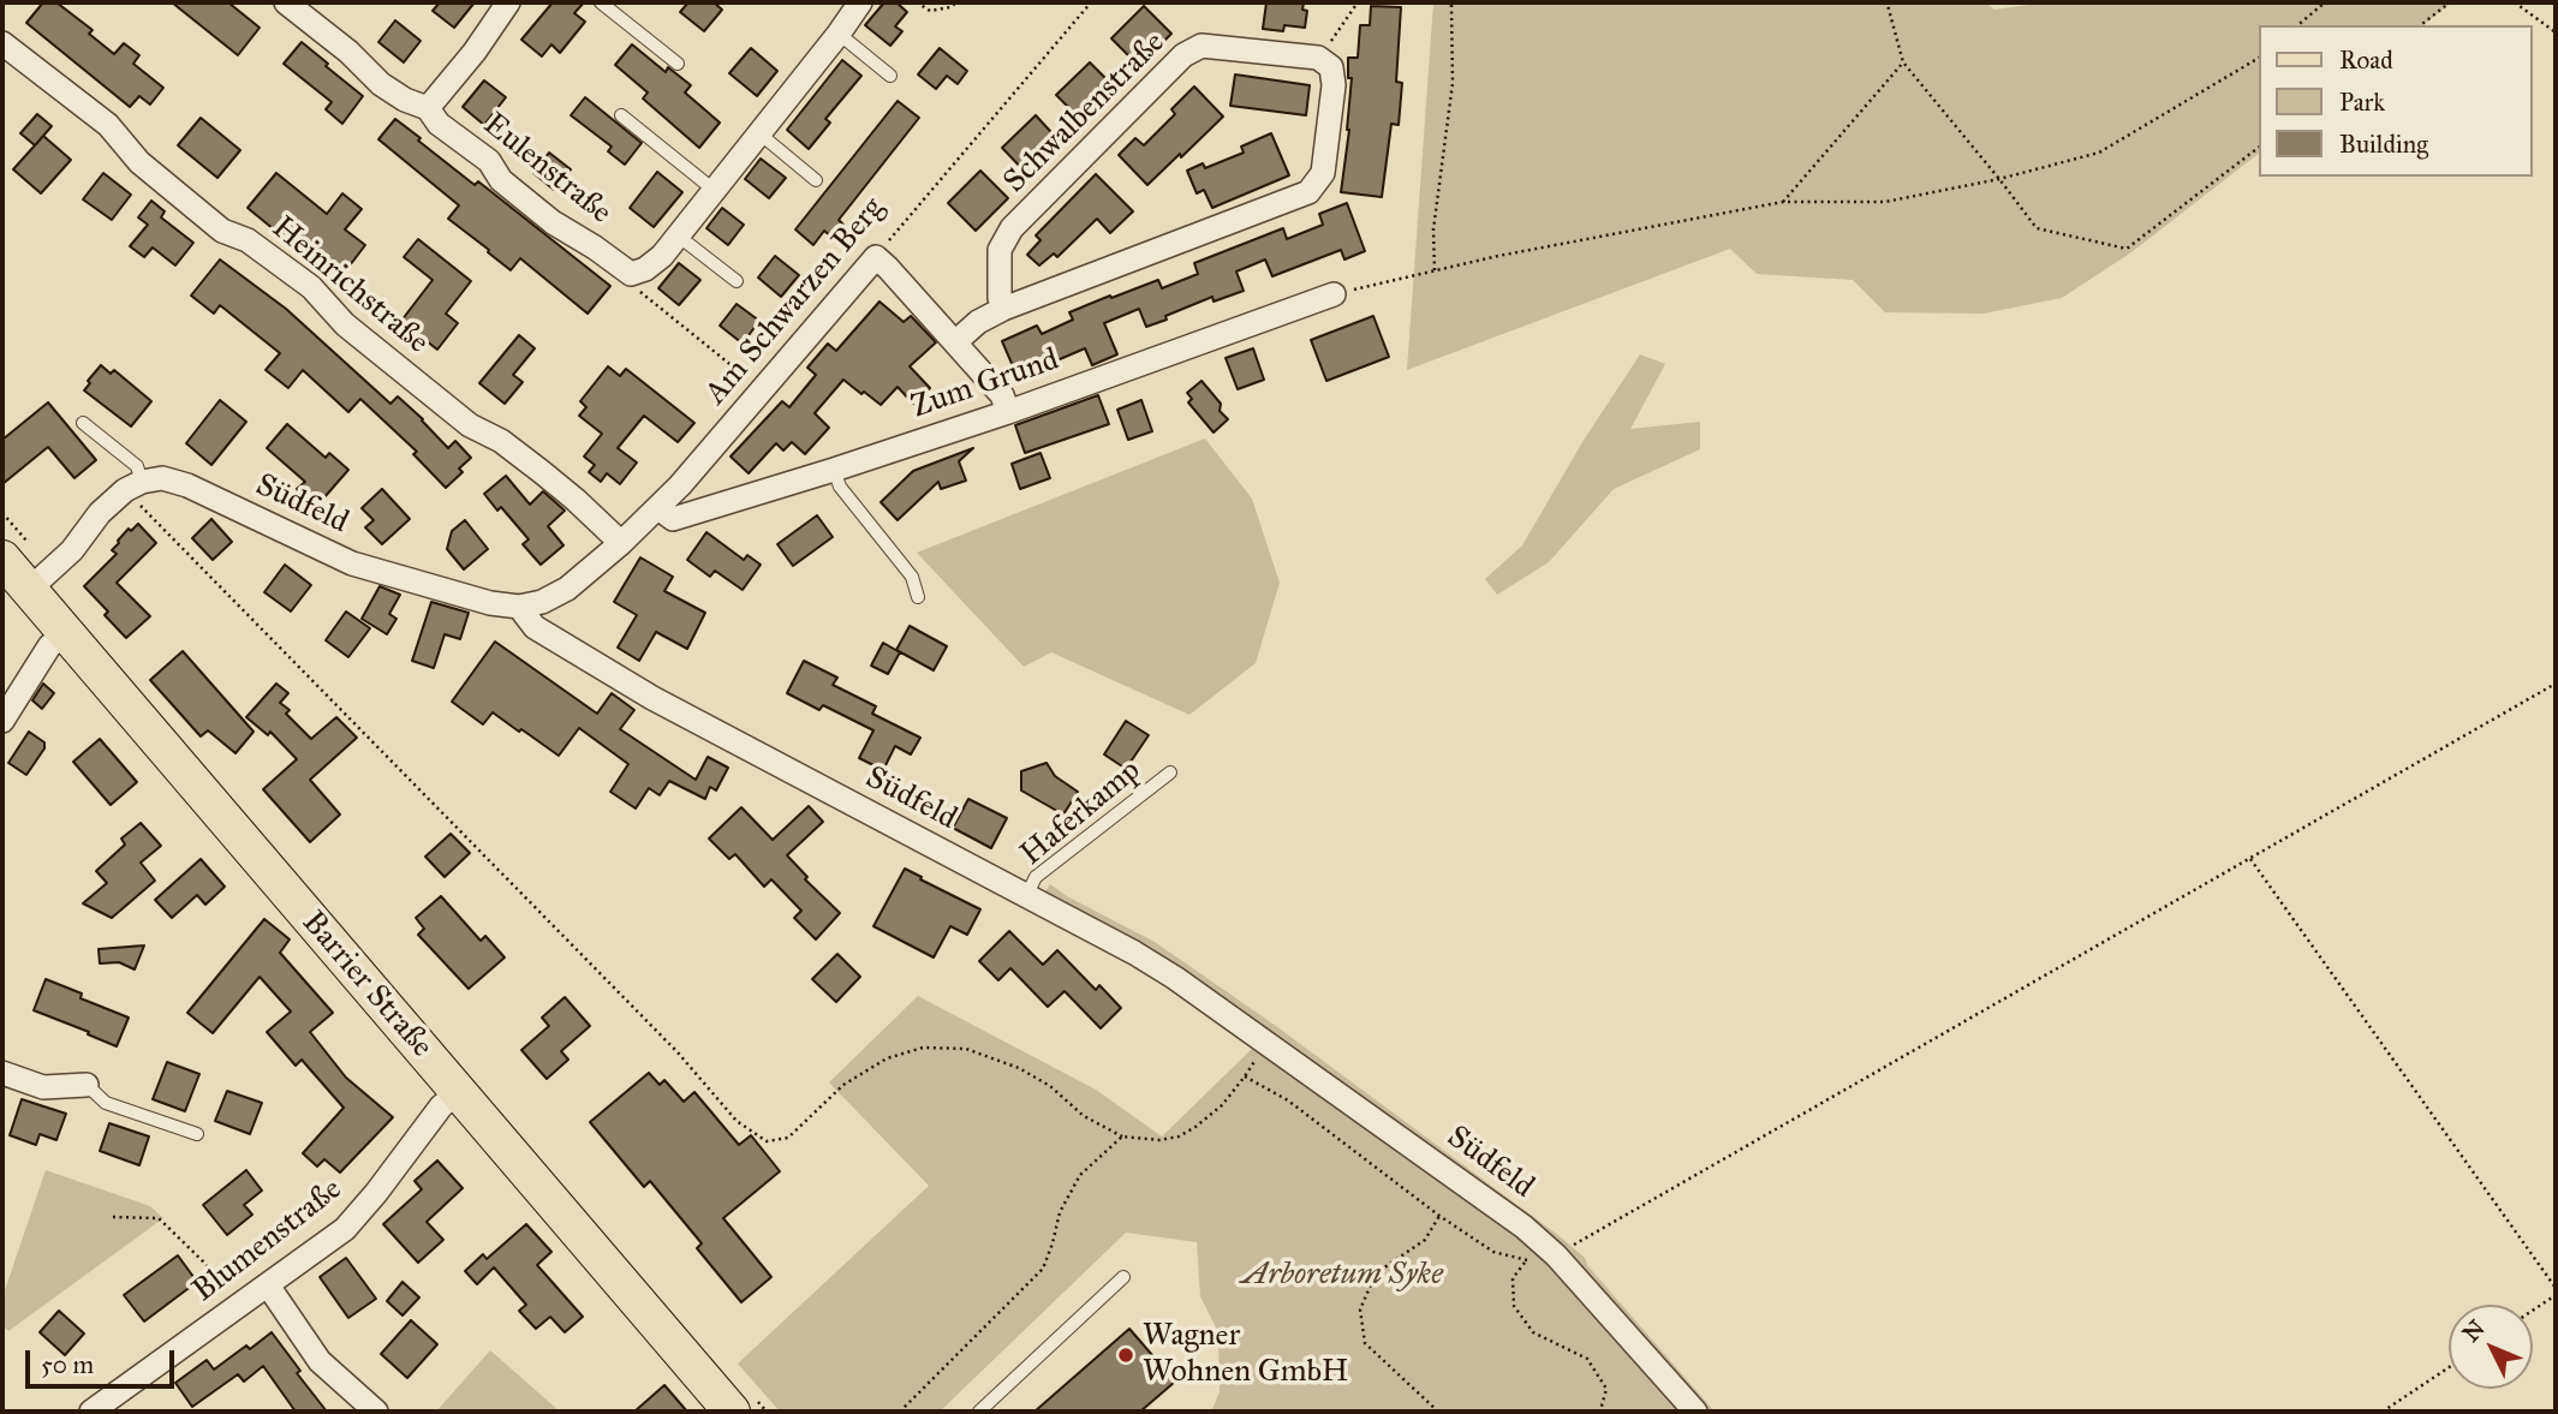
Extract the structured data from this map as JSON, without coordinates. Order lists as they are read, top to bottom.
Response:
{
  "streets": {
    "main road": ["Barrier Straße"],
    "street": [
      "Schwalbenstraße",
      "Eulenstraße",
      "Heinrichstraße",
      "Am Schwarzen Berg",
      "Zum Grund",
      "Südfeld",
      "Blumenstraße"
    ],
    "lane": ["Haferkamp"]
  },
  "crossings": [
    ["Heinrichstraße", "Am Schwarzen Berg"],
    ["Am Schwarzen Berg", "Zum Grund"],
    ["Am Schwarzen Berg", "Südfeld"],
    ["Südfeld", "Haferkamp"],
    ["Barrier Straße", "Blumenstraße"]
  ],
  "parks": ["Arboretum Syke"],
  "places": ["Wagner Wohnen GmbH"],
  "legend": ["Road", "Park", "Building"],
  "scale_bar": "50 m",
  "north": "top left"
}
